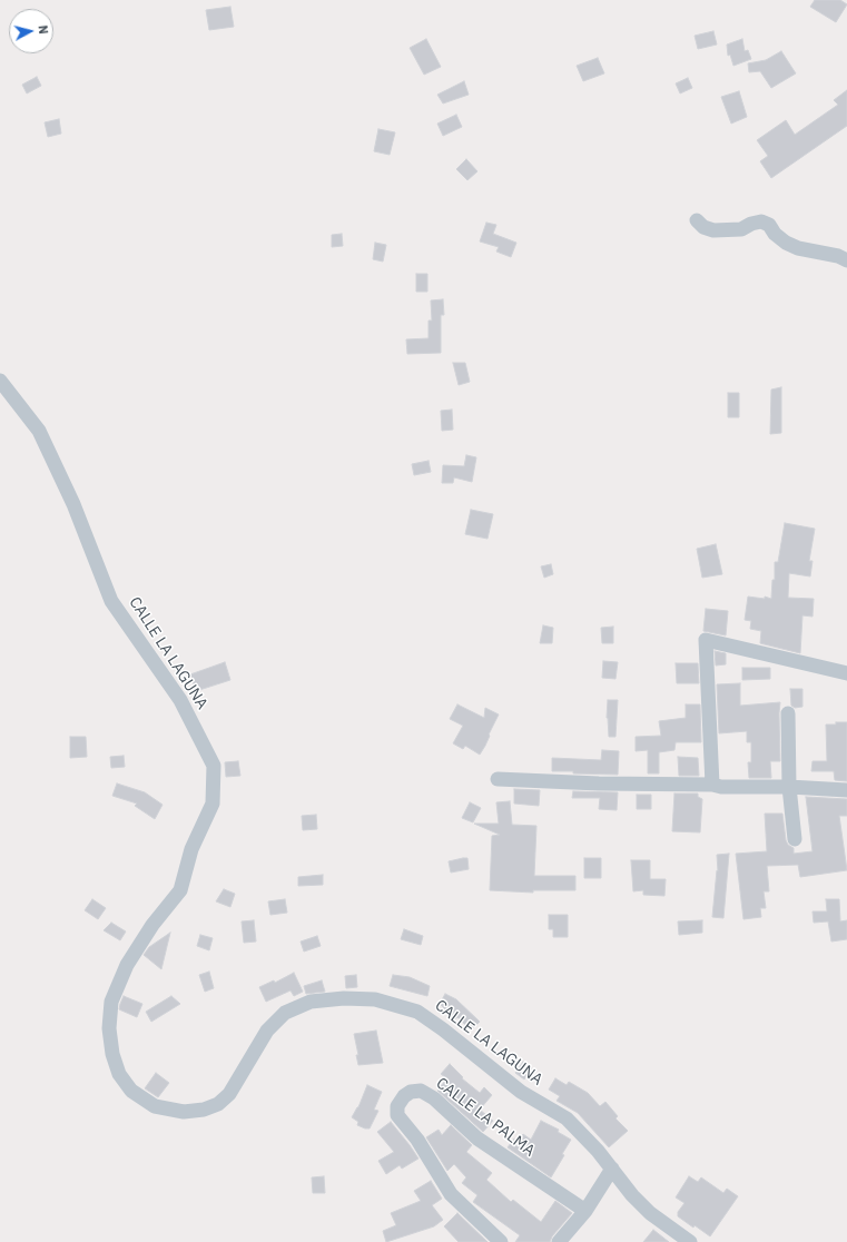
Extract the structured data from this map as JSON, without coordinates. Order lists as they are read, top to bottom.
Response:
{
  "streets": {
    "street": ["CALLE LA LAGUNA", "CALLE LA PALMA"]
  },
  "north": "right"
}
